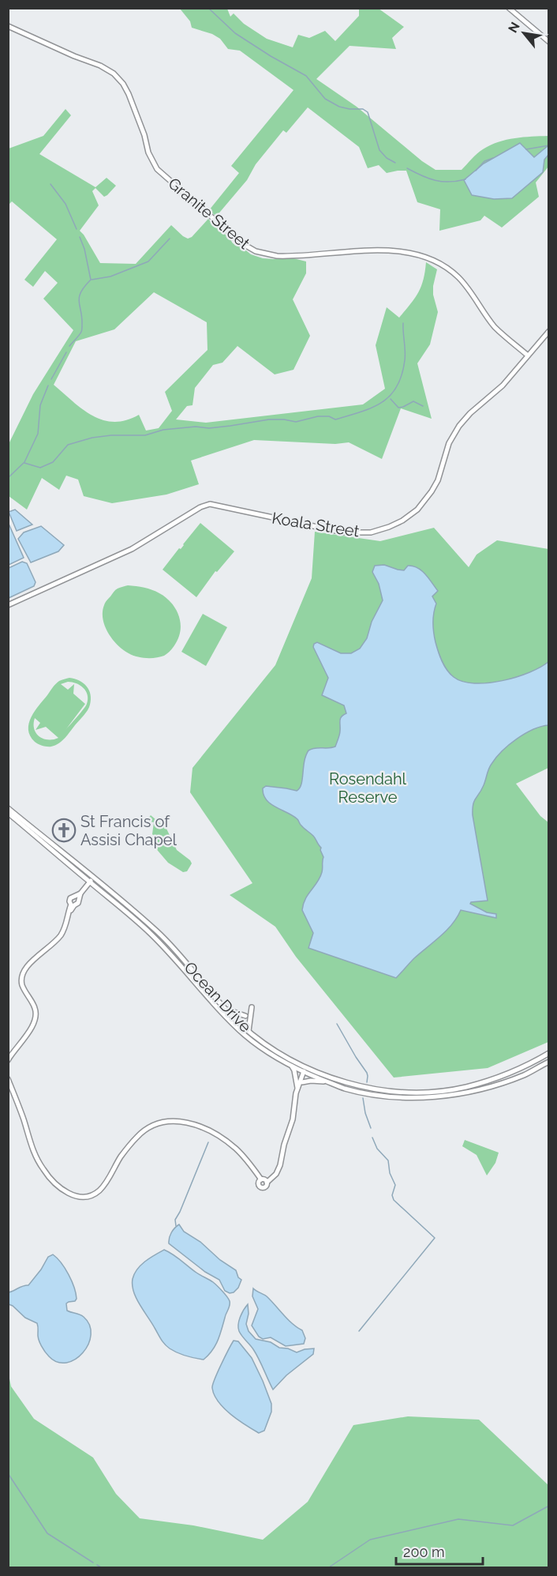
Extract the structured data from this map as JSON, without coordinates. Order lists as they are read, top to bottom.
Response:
{
  "streets": {
    "street": ["Granite Street", "Koala Street", "Ocean Drive"]
  },
  "crossings": [
    ["Granite Street", "Koala Street"]
  ],
  "parks": ["Rosendahl Reserve"],
  "places": {
    "church": ["St Francis of Assisi Chapel"]
  },
  "scale_bar": "200 m",
  "north": "top left"
}
